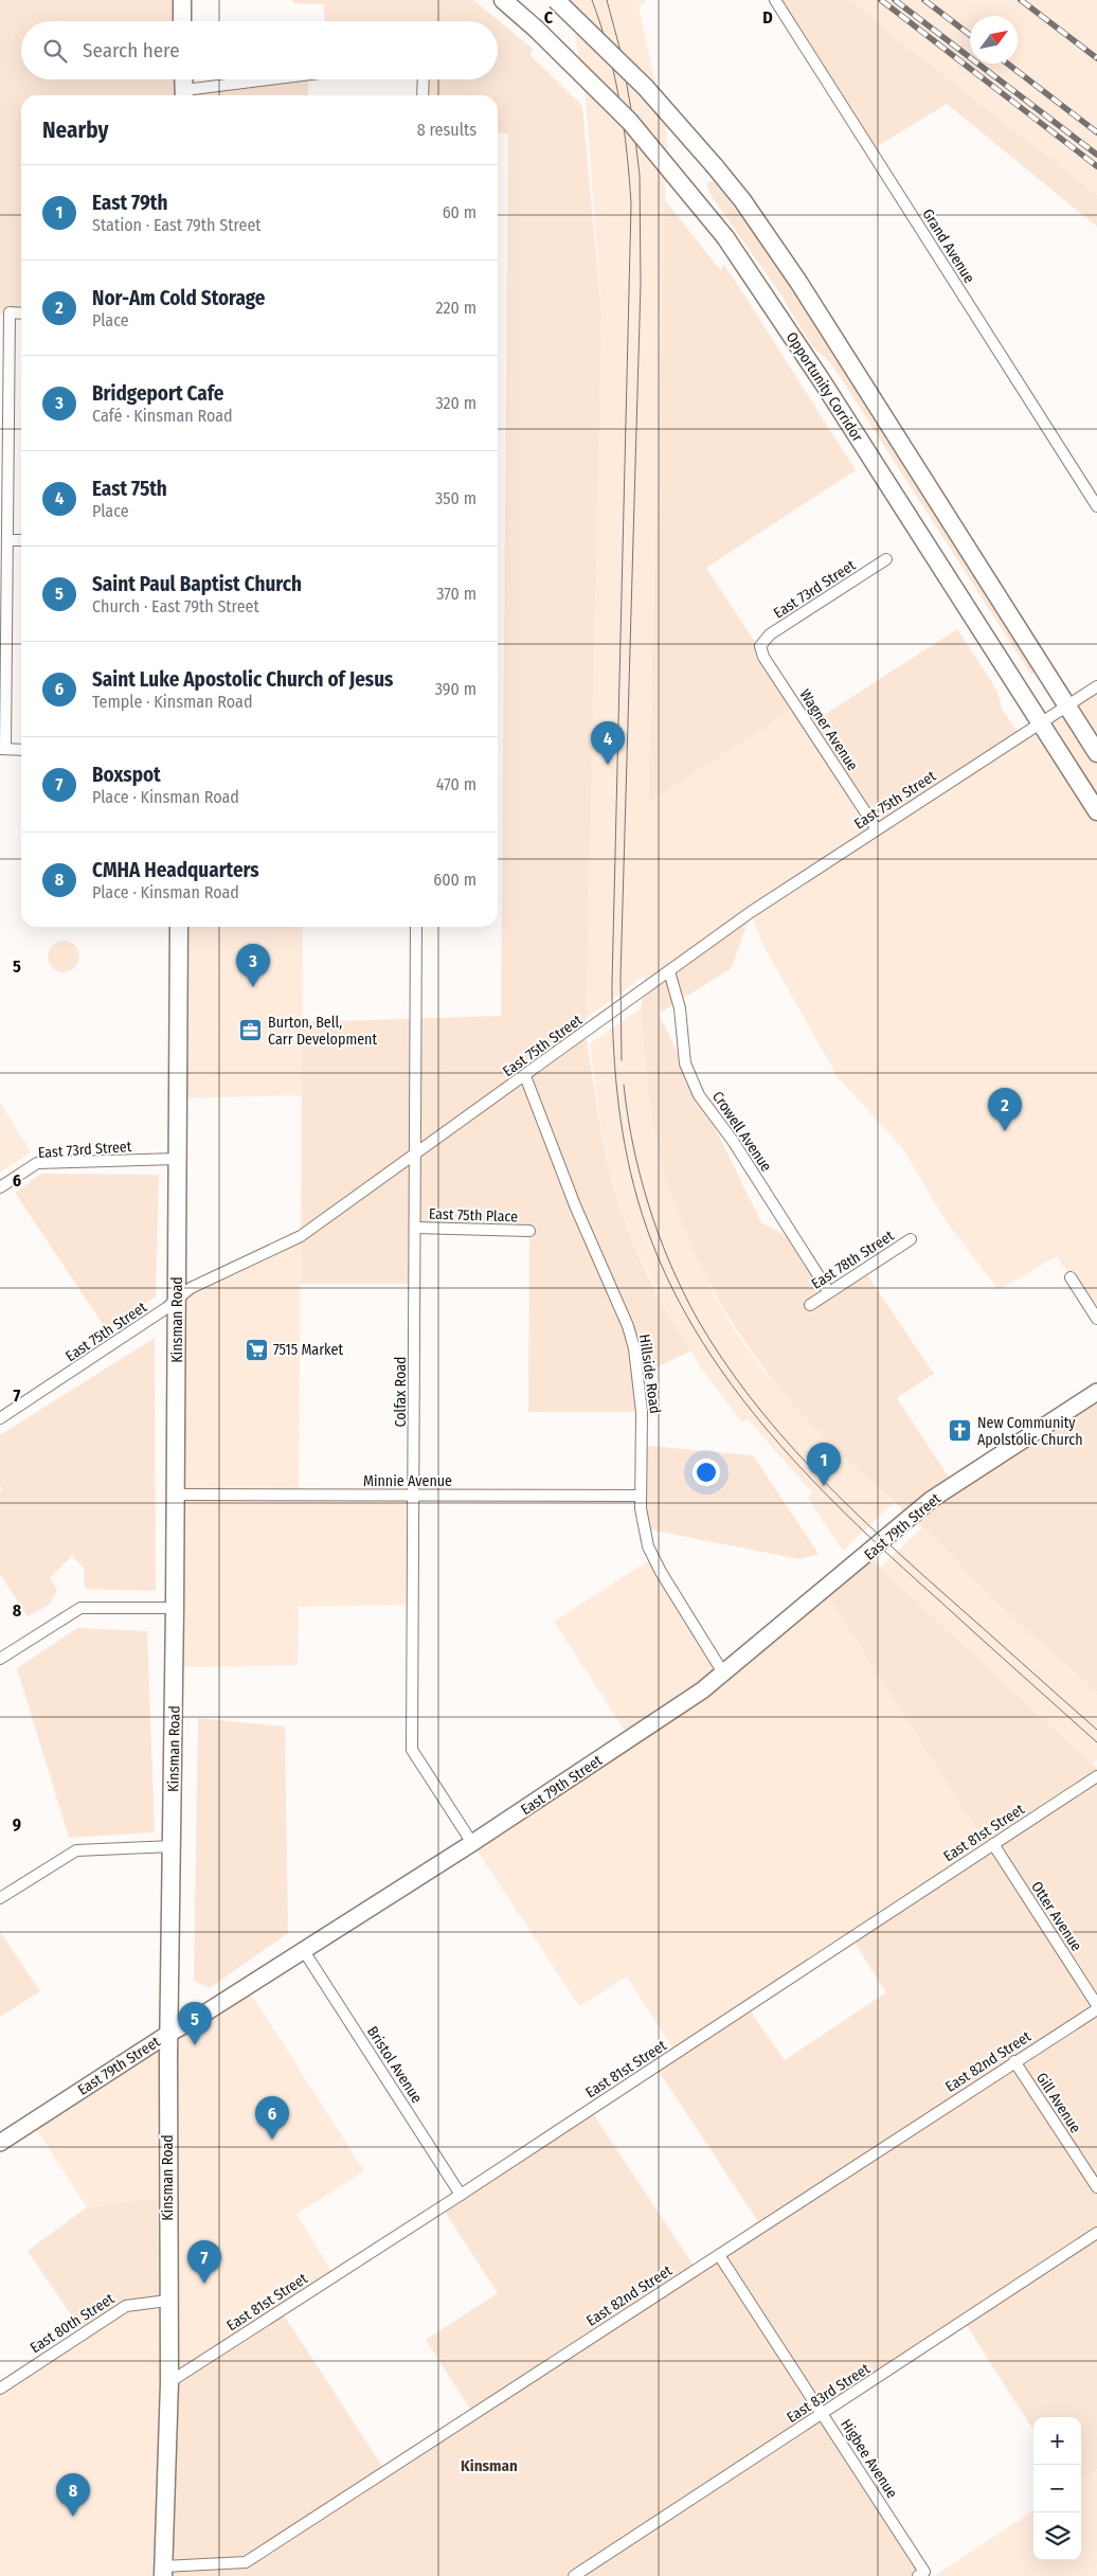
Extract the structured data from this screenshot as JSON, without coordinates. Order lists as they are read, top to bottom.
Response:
{
  "streets": {
    "main road": ["Opportunity Corridor", "Kinsman Road", "East 79th Street"],
    "street": [
      "Grand Avenue",
      "East 73rd Street",
      "Wagner Avenue",
      "East 75th Street",
      "Crowell Avenue",
      "East 75th Place",
      "East 78th Street",
      "Hillside Road",
      "Colfax Road",
      "Minnie Avenue",
      "East 81st Street",
      "Otter Avenue",
      "East 82nd Street",
      "Bristol Avenue",
      "Gill Avenue",
      "East 80th Street",
      "East 83rd Street",
      "Higbee Avenue"
    ]
  },
  "crossings": [
    ["Opportunity Corridor", "East 75th Street"],
    ["East 73rd Street", "Wagner Avenue"],
    ["East 73rd Street", "Kinsman Road"],
    ["Wagner Avenue", "East 75th Street"],
    ["East 75th Street", "Crowell Avenue"],
    ["East 75th Street", "Kinsman Road"],
    ["East 75th Street", "Hillside Road"],
    ["East 75th Street", "Colfax Road"],
    ["Crowell Avenue", "East 78th Street"],
    ["East 75th Place", "Colfax Road"],
    ["Kinsman Road", "Minnie Avenue"],
    ["Kinsman Road", "East 79th Street"],
    ["Kinsman Road", "East 81st Street"],
    ["Kinsman Road", "East 82nd Street"],
    ["Kinsman Road", "East 80th Street"],
    ["Hillside Road", "Minnie Avenue"],
    ["Hillside Road", "East 79th Street"],
    ["Colfax Road", "Minnie Avenue"],
    ["Colfax Road", "East 79th Street"],
    ["East 79th Street", "Bristol Avenue"],
    ["East 81st Street", "Otter Avenue"],
    ["East 81st Street", "Bristol Avenue"],
    ["Otter Avenue", "East 82nd Street"],
    ["East 82nd Street", "Gill Avenue"],
    ["East 82nd Street", "Higbee Avenue"],
    ["East 83rd Street", "Higbee Avenue"]
  ],
  "districts": ["Kinsman"],
  "places": {
    "office": ["Burton, Bell, Carr Development"],
    "supermarket": ["7515 Market"],
    "church": ["New Community Apolstolic Church"]
  },
  "north": "top right",
  "page": {
    "search": "Search here",
    "heading": ["Nearby", "8 results"],
    "list": [
      {
        "mark": "1",
        "name": "East 79th",
        "note": "Station · East 79th Street",
        "value": "60 m"
      },
      {
        "mark": "2",
        "name": "Nor-Am Cold Storage",
        "note": "Place",
        "value": "220 m"
      },
      {
        "mark": "3",
        "name": "Bridgeport Cafe",
        "note": "Café · Kinsman Road",
        "value": "320 m"
      },
      {
        "mark": "4",
        "name": "East 75th",
        "note": "Place",
        "value": "350 m"
      },
      {
        "mark": "5",
        "name": "Saint Paul Baptist Church",
        "note": "Church · East 79th Street",
        "value": "370 m"
      },
      {
        "mark": "6",
        "name": "Saint Luke Apostolic Church of Jesus",
        "note": "Temple · Kinsman Road",
        "value": "390 m"
      },
      {
        "mark": "7",
        "name": "Boxspot",
        "note": "Place · Kinsman Road",
        "value": "470 m"
      },
      {
        "mark": "8",
        "name": "CMHA Headquarters",
        "note": "Place · Kinsman Road",
        "value": "600 m"
      }
    ],
    "pins": [
      "4",
      "3",
      "2",
      "1",
      "5",
      "6",
      "7",
      "8"
    ],
    "map_buttons": ["+", "−"]
  },
  "grid": {
    "columns": ["C", "D"],
    "rows": [
      "5",
      "6",
      "7",
      "8",
      "9"
    ]
  }
}
